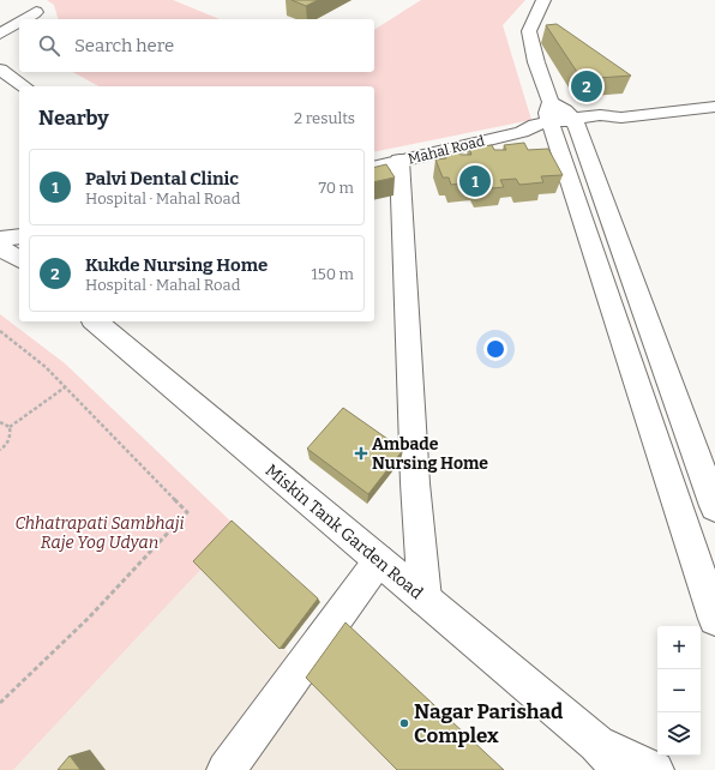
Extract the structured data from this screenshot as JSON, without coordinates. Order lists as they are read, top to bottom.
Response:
{
  "streets": {
    "main road": ["Mahal Road", "Miskin Tank Garden Road"]
  },
  "parks": ["Chhatrapati Sambhaji Raje Yog Udyan"],
  "places": {
    "health": ["Ambade Nursing Home"],
    "other": ["Nagar Parishad Complex"]
  },
  "page": {
    "search": "Search here",
    "pins": ["2", "1"],
    "heading": ["Nearby", "2 results"],
    "list": [
      {
        "mark": "1",
        "name": "Palvi Dental Clinic",
        "note": "Hospital · Mahal Road",
        "value": "70 m"
      },
      {
        "mark": "2",
        "name": "Kukde Nursing Home",
        "note": "Hospital · Mahal Road",
        "value": "150 m"
      }
    ],
    "map_buttons": ["+", "−"]
  }
}
